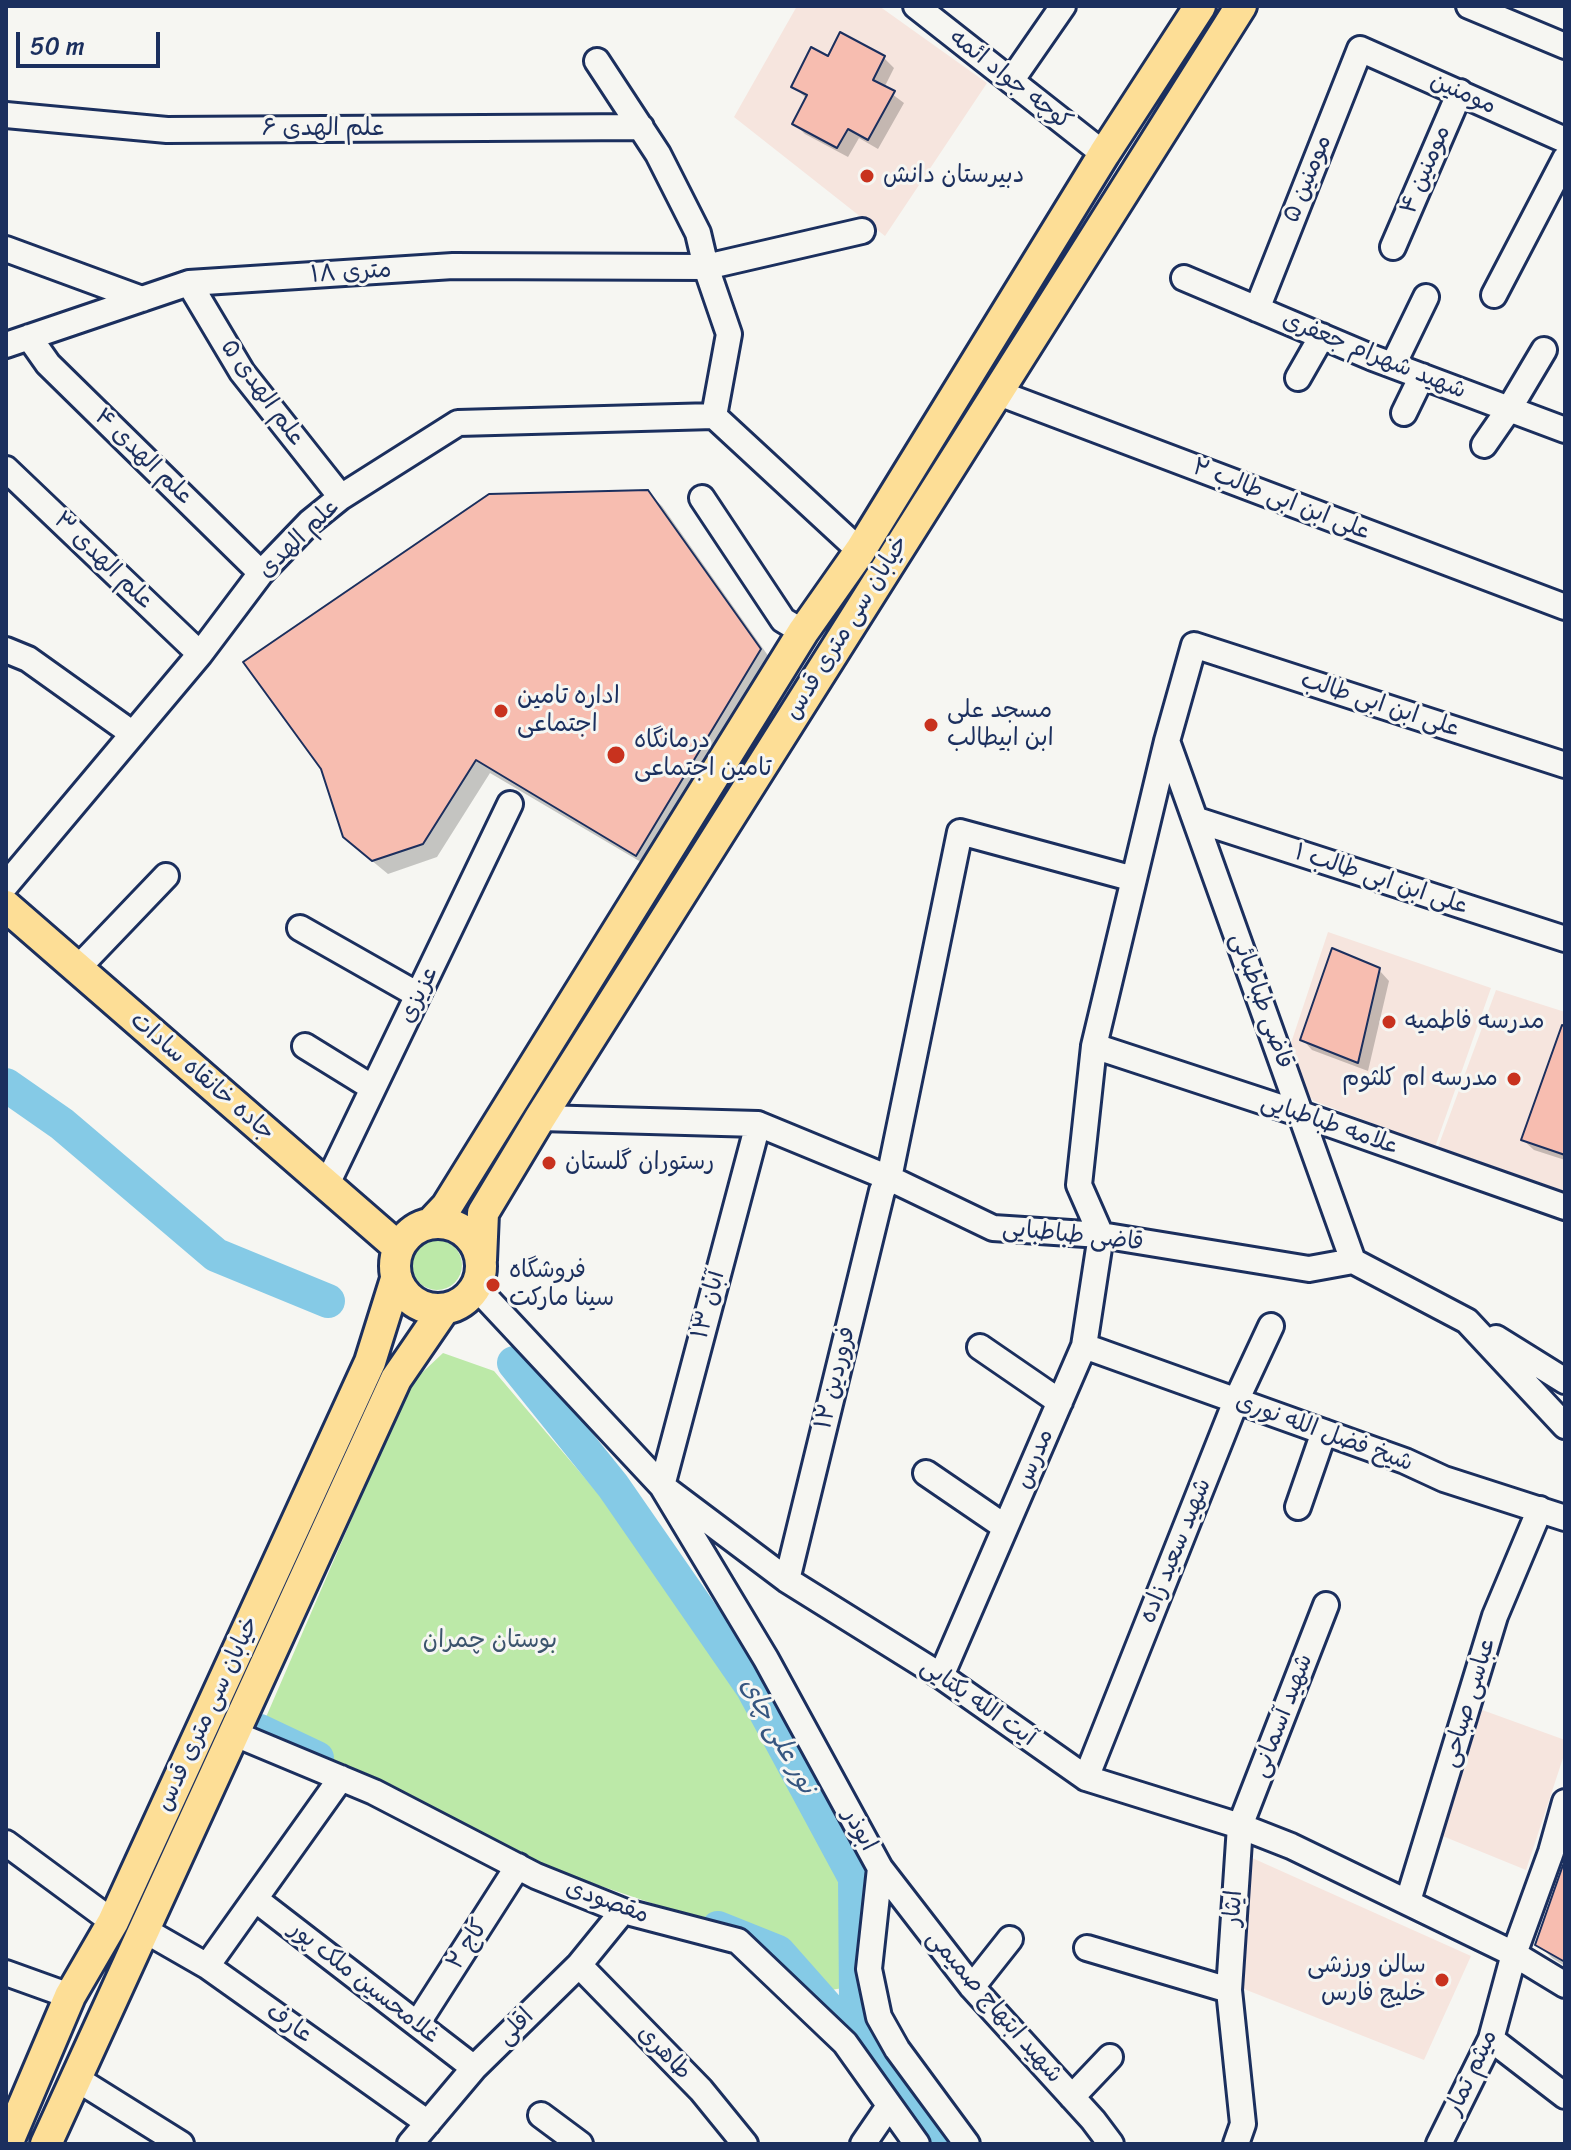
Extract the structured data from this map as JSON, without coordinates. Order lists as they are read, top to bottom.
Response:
{
  "streets": {
    "main road": ["خیابان سی متری قدس", "جاده خانقاه سادات"],
    "street": [
      "کوچه جواد ائمه",
      "مومنین",
      "علم الهدی ۶",
      "مومنین ۴",
      "۵ مومنین",
      "۱۸ متری",
      "شهید شهرام جعفری",
      "علم الهدی ۵",
      "علم الهدی ۴",
      "علی ابن ابی طالب ۲",
      "علم الهدی",
      "علم الهدی ۳",
      "علی ابن ابی طالب",
      "علی ابن ابی طالب ۱",
      "عزیزی",
      "قاضی طباطبائی",
      "علامه طباطبایی",
      "قاضی طباطبایی",
      "۱۳ آبان",
      "۱۲ فروردین",
      "شیخ فضل الله نوری",
      "مدرس",
      "شهید سعید زاده",
      "آیت الله یکتایی",
      "عباسی صباحی",
      "شهید آسمانی",
      "ابوذر",
      "مقصودی",
      "ایثار",
      "کاج ۲",
      "غلامحسین ملک پور",
      "شهید ابتهاج صمیمی",
      "عارف",
      "اقلی",
      "طاهری",
      "میثم تمار"
    ]
  },
  "crossings": [
    ["کوچه جواد ائمه", "خیابان سی متری قدس"],
    ["مومنین", "مومنین ۴"],
    ["مومنین", "۵ مومنین"],
    ["۵ مومنین", "شهید شهرام جعفری"],
    ["۱۸ متری", "علم الهدی ۵"],
    ["۱۸ متری", "علم الهدی ۴"],
    ["علم الهدی ۵", "علم الهدی"],
    ["علم الهدی ۴", "علم الهدی"],
    ["علی ابن ابی طالب ۲", "خیابان سی متری قدس"],
    ["علم الهدی", "علم الهدی ۳"],
    ["خیابان سی متری قدس", "جاده خانقاه سادات"],
    ["خیابان سی متری قدس", "قاضی طباطبایی"],
    ["خیابان سی متری قدس", "آیت الله یکتایی"],
    ["خیابان سی متری قدس", "مقصودی"],
    ["خیابان سی متری قدس", "عارف"],
    ["علی ابن ابی طالب", "قاضی طباطبائی"],
    ["علی ابن ابی طالب ۱", "قاضی طباطبائی"],
    ["عزیزی", "جاده خانقاه سادات"],
    ["قاضی طباطبائی", "علامه طباطبایی"],
    ["قاضی طباطبائی", "قاضی طباطبایی"],
    ["جاده خانقاه سادات", "آیت الله یکتایی"],
    ["قاضی طباطبایی", "۱۳ آبان"],
    ["قاضی طباطبایی", "۱۲ فروردین"],
    ["قاضی طباطبایی", "مدرس"],
    ["۱۳ آبان", "آیت الله یکتایی"],
    ["۱۳ آبان", "ابوذر"],
    ["۱۲ فروردین", "آیت الله یکتایی"],
    ["شیخ فضل الله نوری", "مدرس"],
    ["شیخ فضل الله نوری", "شهید سعید زاده"],
    ["شیخ فضل الله نوری", "عباسی صباحی"],
    ["مدرس", "آیت الله یکتایی"],
    ["شهید سعید زاده", "آیت الله یکتایی"],
    ["آیت الله یکتایی", "عباسی صباحی"],
    ["آیت الله یکتایی", "شهید آسمانی"],
    ["آیت الله یکتایی", "ابوذر"],
    ["آیت الله یکتایی", "ایثار"],
    ["آیت الله یکتایی", "میثم تمار"],
    ["شهید آسمانی", "ایثار"],
    ["ابوذر", "شهید ابتهاج صمیمی"],
    ["مقصودی", "کاج ۲"],
    ["مقصودی", "اقلی"],
    ["کاج ۲", "غلامحسین ملک پور"],
    ["غلامحسین ملک پور", "اقلی"],
    ["عارف", "اقلی"],
    ["اقلی", "طاهری"]
  ],
  "water": ["نور علی چای"],
  "parks": ["بوستان چمران"],
  "places": [
    "دبیرستان دانش",
    "اداره تامین اجتماعی",
    "مسجد علی ابن ابیطالب",
    "درمانگاه تامین اجتماعی",
    "مدرسه فاطمیه",
    "مدرسه ام کلثوم",
    "رستوران گلستان",
    "فروشگاه سینا مارکت",
    "سالن ورزشی خلیج فارس"
  ],
  "scale_bar": "50 m"
}
